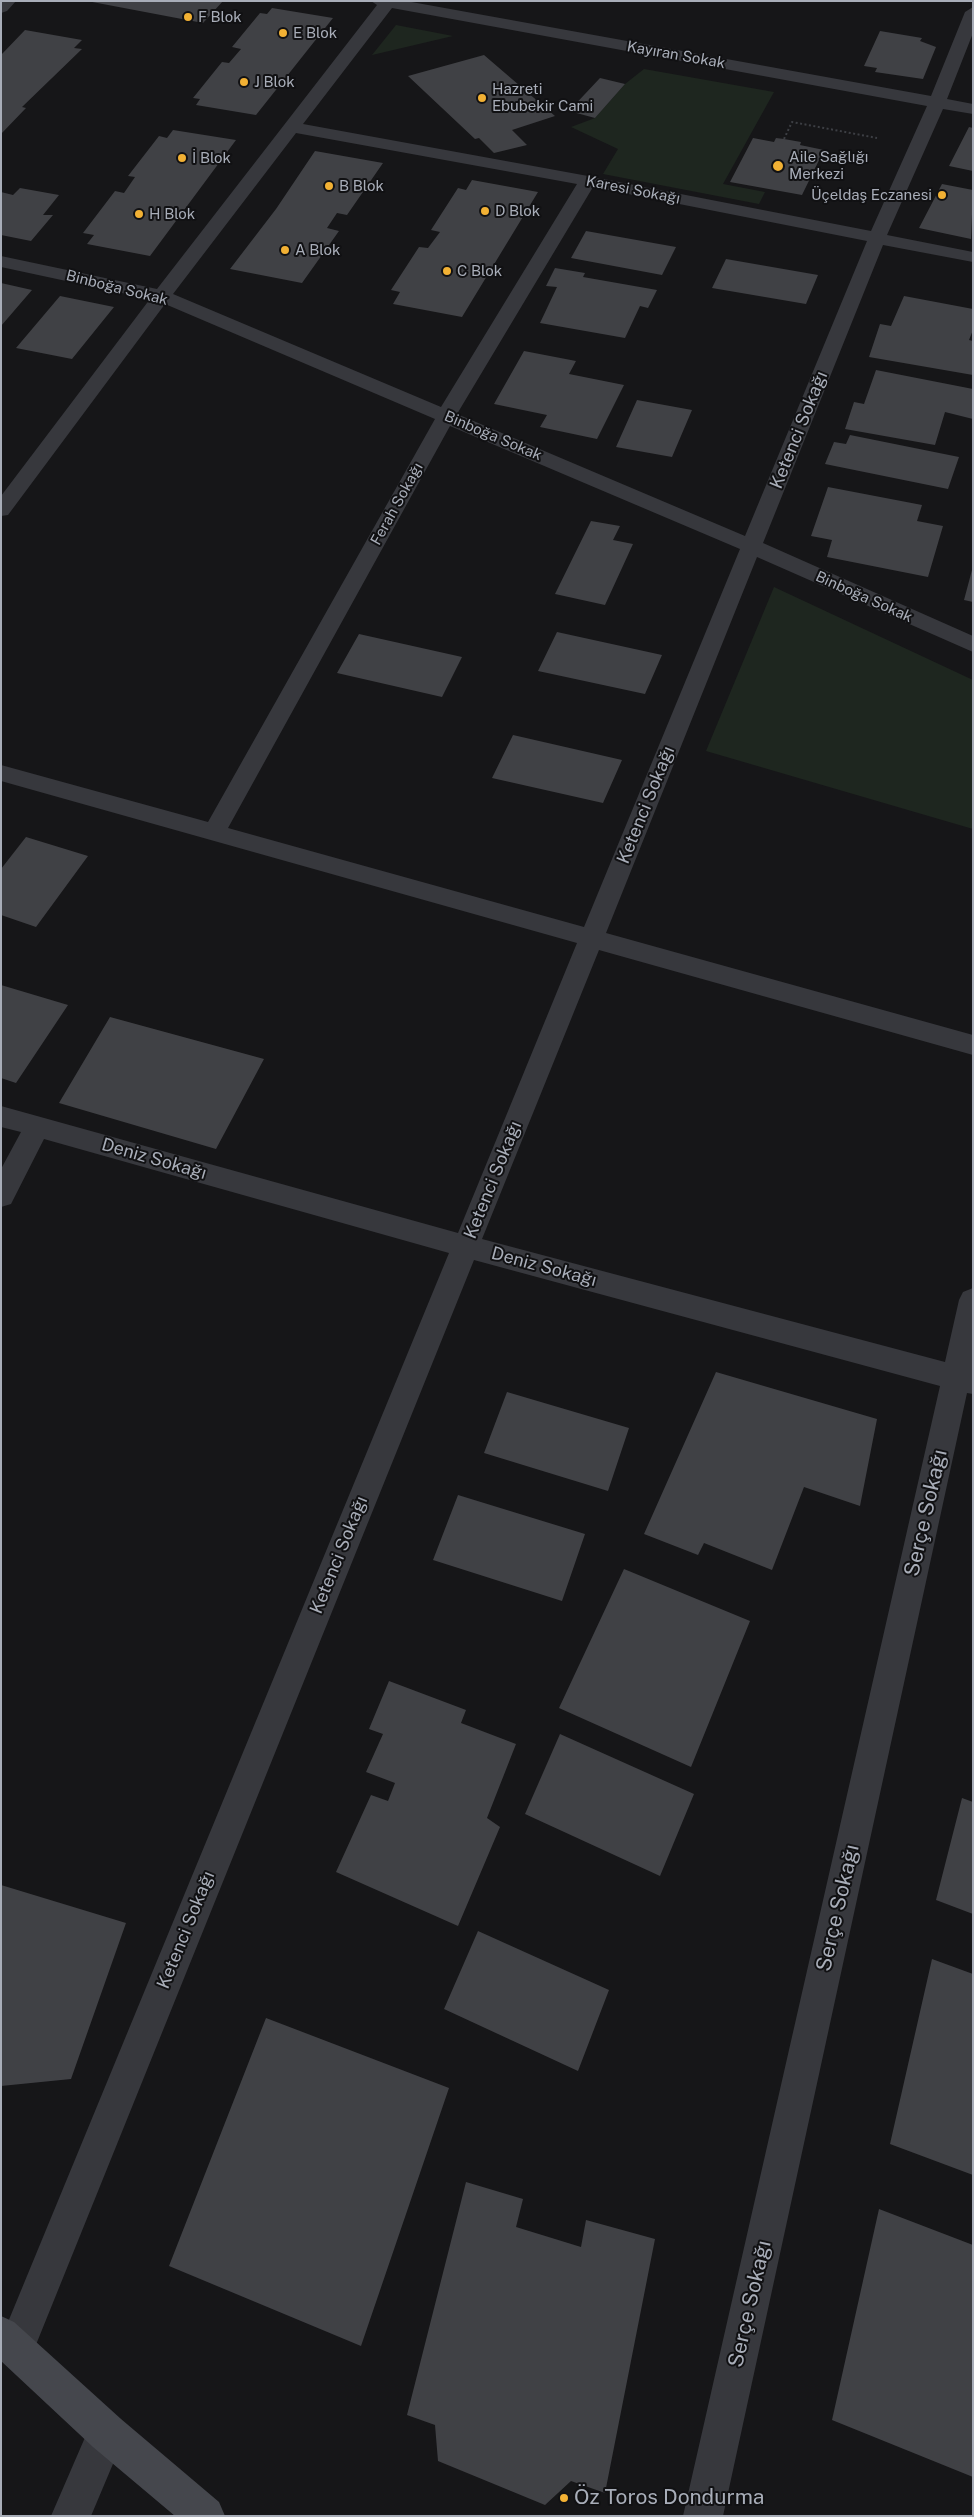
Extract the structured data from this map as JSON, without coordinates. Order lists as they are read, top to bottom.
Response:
{
  "streets": {
    "street": [
      "Kayıran Sokak",
      "Karesi Sokağı",
      "Binboğa Sokak",
      "Ketenci Sokağı",
      "Ferah Sokağı",
      "Deniz Sokağı",
      "Serçe Sokağı"
    ]
  },
  "crossings": [
    ["Kayıran Sokak", "Ketenci Sokağı"],
    ["Karesi Sokağı", "Ketenci Sokağı"],
    ["Karesi Sokağı", "Ferah Sokağı"],
    ["Binboğa Sokak", "Ketenci Sokağı"],
    ["Binboğa Sokak", "Ferah Sokağı"],
    ["Ketenci Sokağı", "Deniz Sokağı"],
    ["Deniz Sokağı", "Serçe Sokağı"]
  ],
  "places": [
    "F Blok",
    "E Blok",
    "J Blok",
    "Hazreti Ebubekir Cami",
    "İ Blok",
    "Aile Sağlığı Merkezi",
    "B Blok",
    "Üçeldaş Eczanesi",
    "D Blok",
    "H Blok",
    "A Blok",
    "C Blok",
    "Öz Toros Dondurma"
  ]
}
